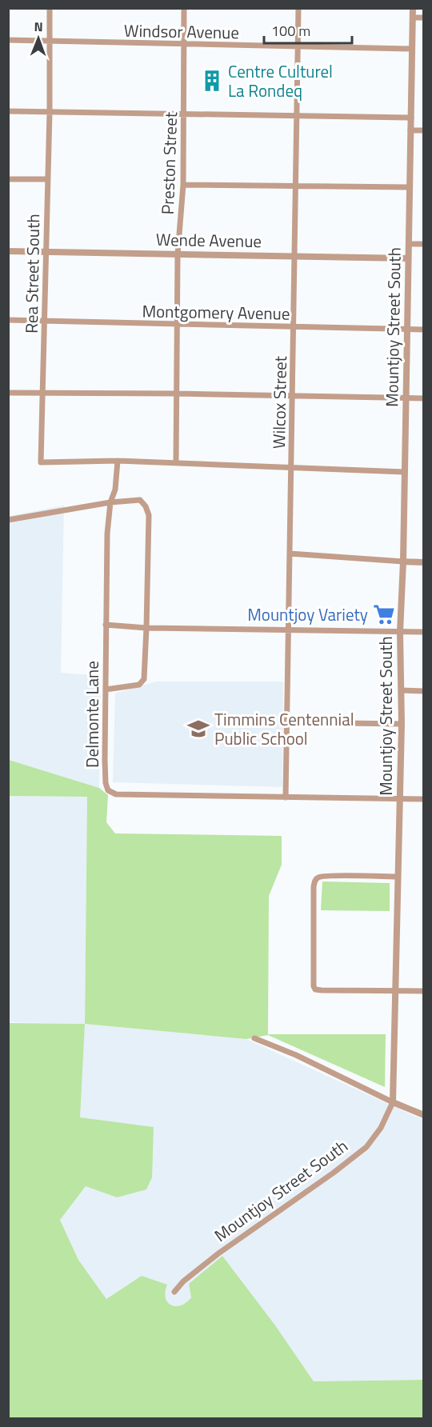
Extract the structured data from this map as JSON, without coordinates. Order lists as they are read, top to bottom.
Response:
{
  "streets": {
    "street": [
      "Windsor Avenue",
      "Preston Street",
      "Wende Avenue",
      "Rea Street South",
      "Montgomery Avenue",
      "Mountjoy Street South",
      "Wilcox Street",
      "Delmonte Lane"
    ]
  },
  "crossings": [
    ["Windsor Avenue", "Preston Street"],
    ["Windsor Avenue", "Rea Street South"],
    ["Windsor Avenue", "Mountjoy Street South"],
    ["Windsor Avenue", "Wilcox Street"],
    ["Preston Street", "Wende Avenue"],
    ["Preston Street", "Montgomery Avenue"],
    ["Wende Avenue", "Rea Street South"],
    ["Wende Avenue", "Mountjoy Street South"],
    ["Wende Avenue", "Wilcox Street"],
    ["Rea Street South", "Montgomery Avenue"],
    ["Rea Street South", "Delmonte Lane"],
    ["Montgomery Avenue", "Mountjoy Street South"],
    ["Montgomery Avenue", "Wilcox Street"],
    ["Wilcox Street", "Delmonte Lane"]
  ],
  "places": {
    "building": ["Centre Culturel La Rondeq"],
    "supermarket": ["Mountjoy Variety"],
    "school or university": ["Timmins Centennial Public School"]
  },
  "scale_bar": "100 m",
  "north": "top"
}
